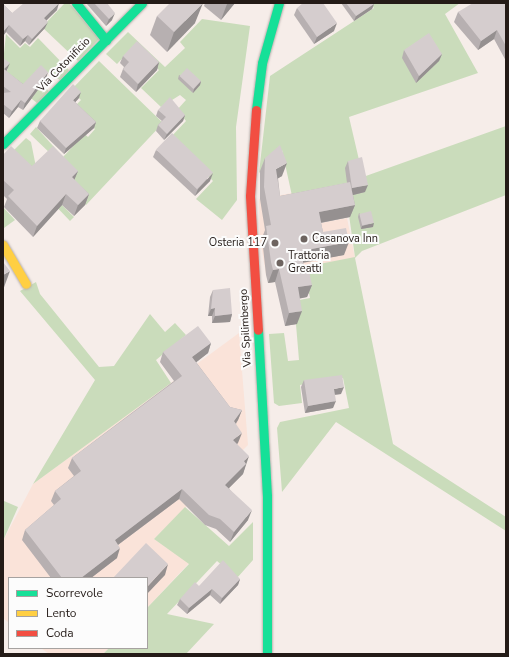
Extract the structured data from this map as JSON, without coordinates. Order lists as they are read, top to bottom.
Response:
{
  "streets": {
    "main road": ["Via Cotonificio", "Via Spilimbergo"]
  },
  "places": ["Casanova Inn", "Osteria 117", "Trattoria Greatti"],
  "legend": ["Scorrevole", "Lento", "Coda"]
}
